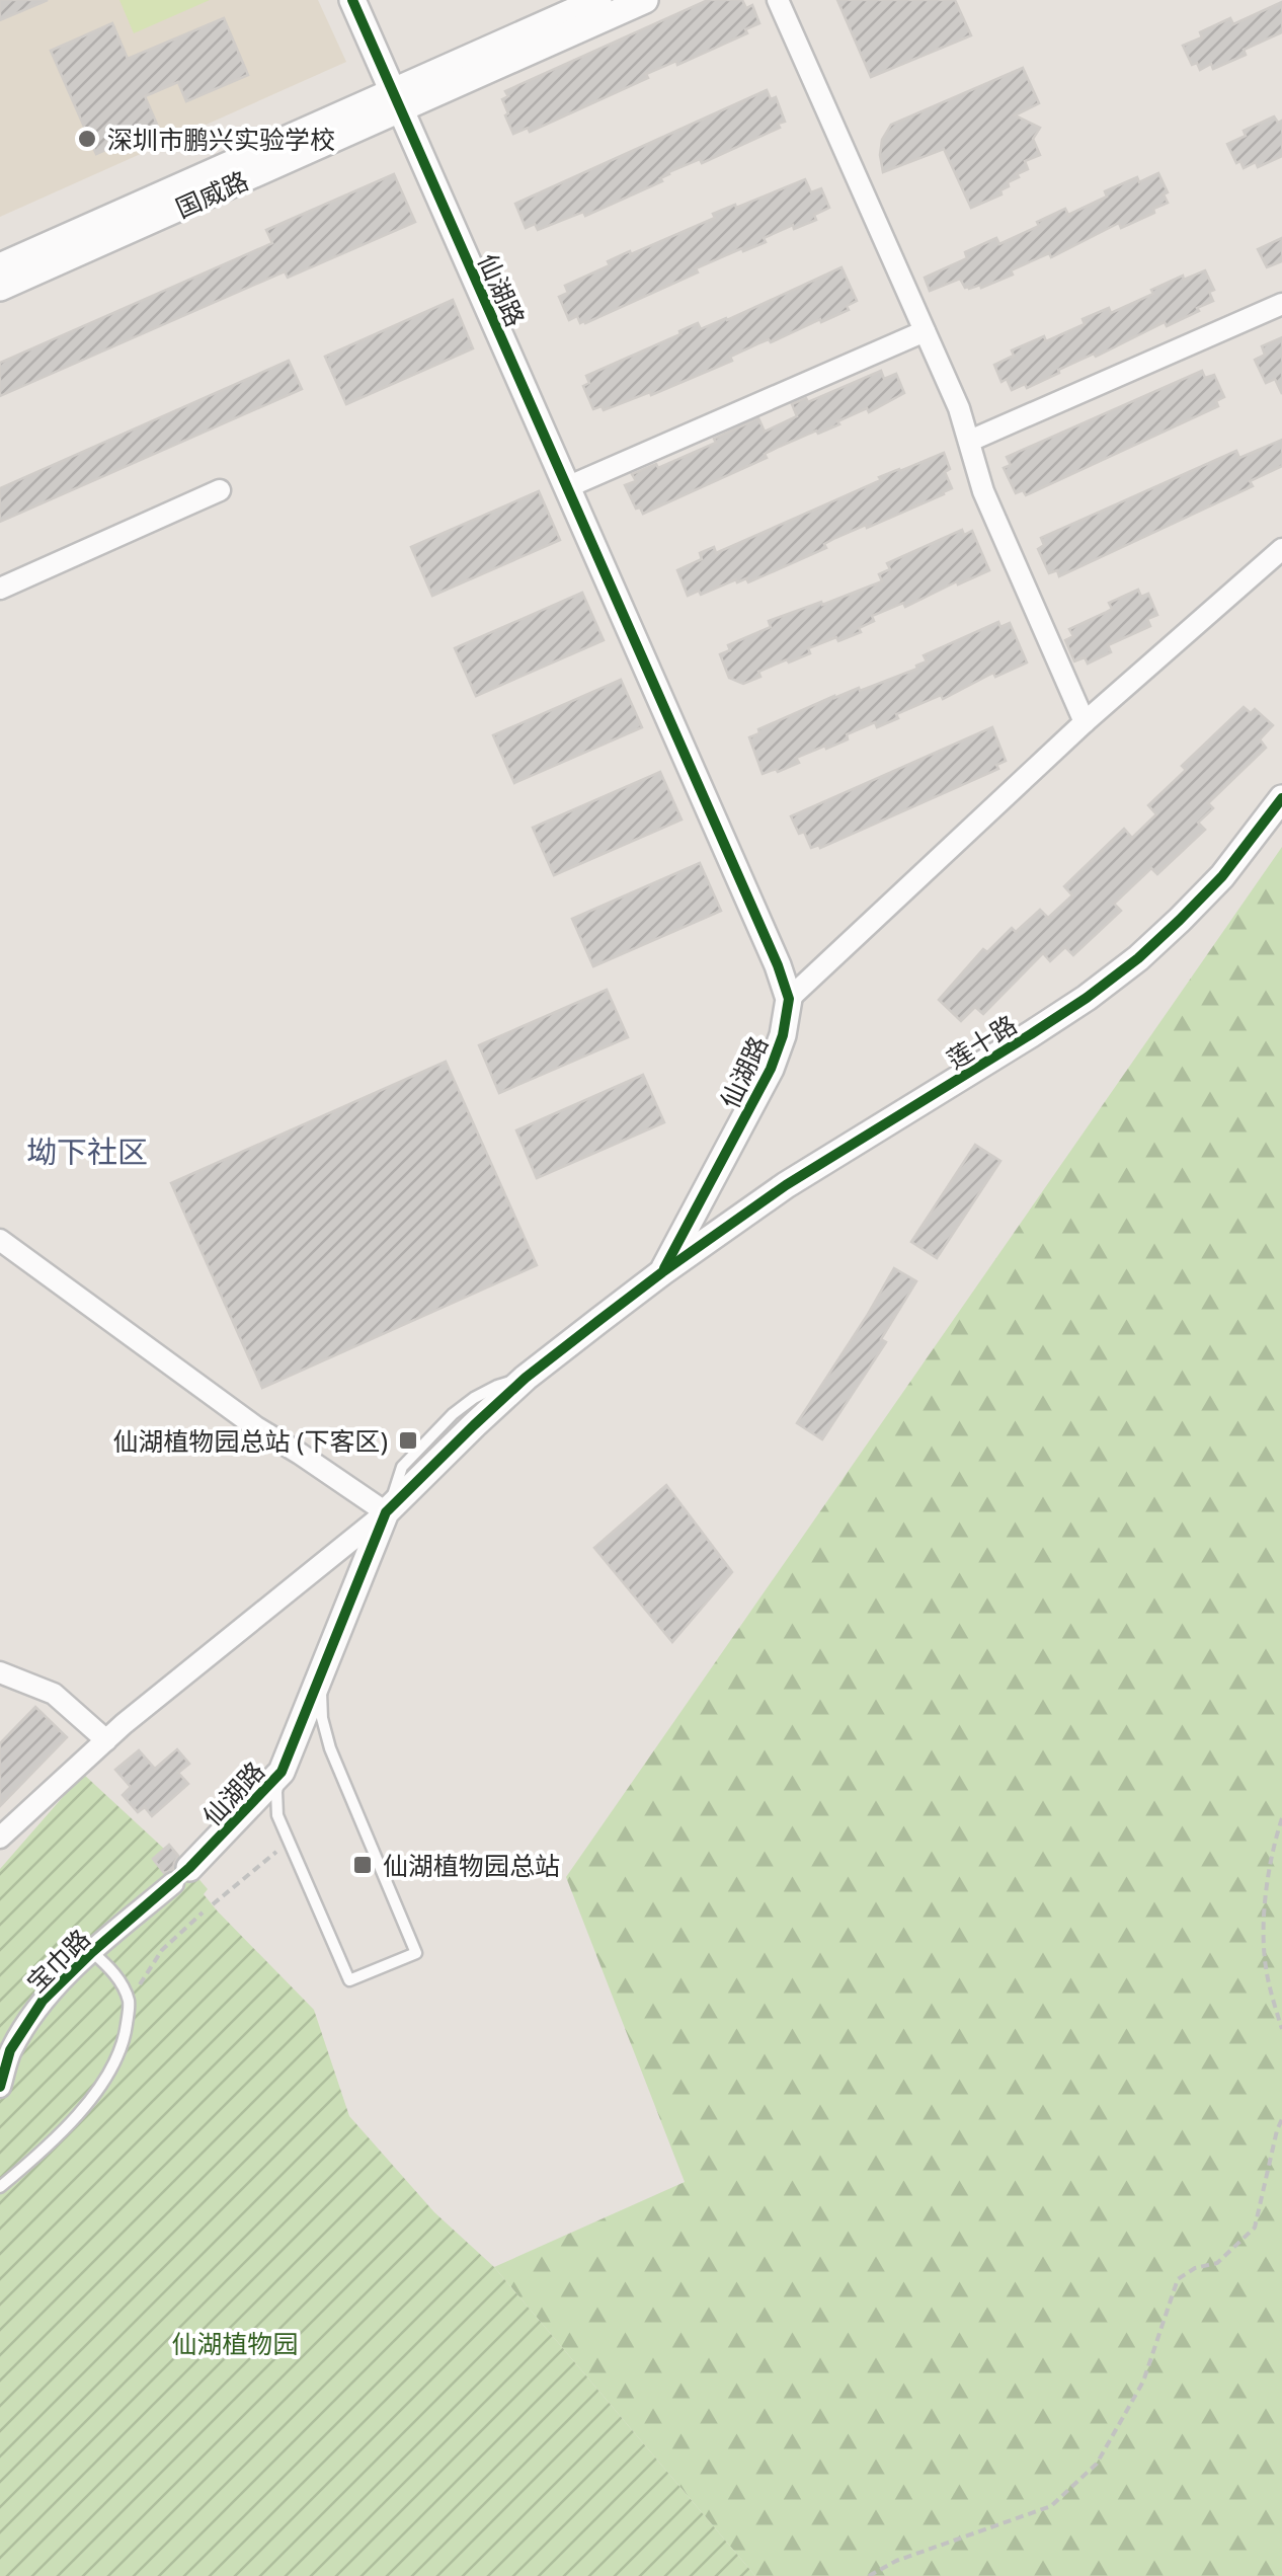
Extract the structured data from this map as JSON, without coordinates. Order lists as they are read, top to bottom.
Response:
{
  "streets": {
    "street": [
      "国威路",
      "仙湖路",
      "莲十路",
      "宝巾路"
    ]
  },
  "crossings": [
    ["国威路", "仙湖路"],
    ["仙湖路", "莲十路"],
    ["仙湖路", "宝巾路"]
  ],
  "districts": ["坳下社区"],
  "parks": ["仙湖植物园"],
  "places": {
    "other": ["深圳市鹏兴实验学校"],
    "transit": ["仙湖植物园总站 (下客区)", "仙湖植物园总站"]
  }
}
